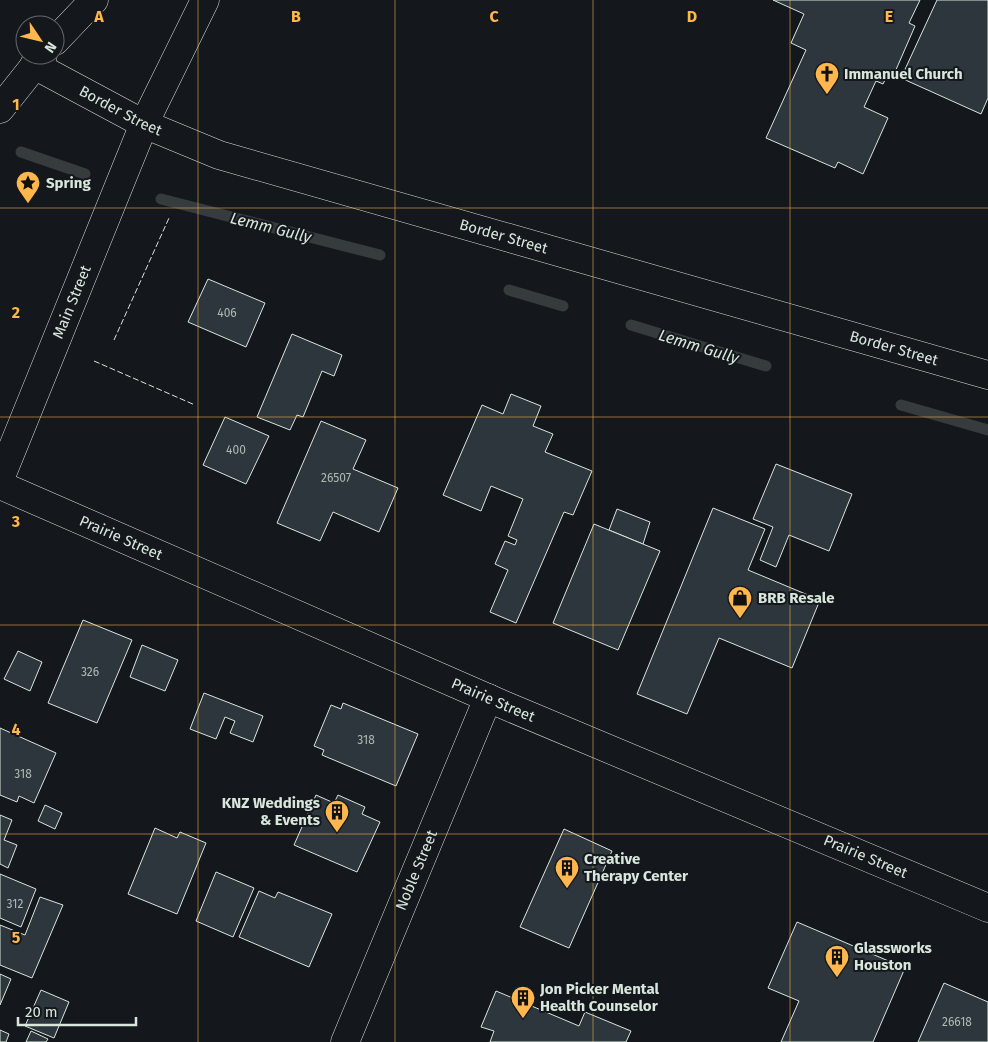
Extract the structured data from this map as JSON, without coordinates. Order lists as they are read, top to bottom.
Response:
{
  "streets": {
    "street": [
      "Border Street",
      "Main Street",
      "Prairie Street",
      "Noble Street"
    ]
  },
  "crossings": [
    ["Border Street", "Main Street"],
    ["Prairie Street", "Noble Street"]
  ],
  "water": ["Lemm Gully"],
  "places": {
    "church": ["Immanuel Church"],
    "place": ["Spring"],
    "shop": ["BRB Resale"],
    "building": [
      "KNZ Weddings & Events",
      "Creative Therapy Center",
      "Glassworks Houston",
      "Jon Picker Mental Health Counselor"
    ]
  },
  "house_numbers": [
    "406",
    "400",
    "26507",
    "326",
    "318",
    "318",
    "312",
    "26618"
  ],
  "scale_bar": "20 m",
  "north": "bottom right",
  "grid": {
    "columns": [
      "A",
      "B",
      "C",
      "D",
      "E"
    ],
    "rows": [
      "1",
      "2",
      "3",
      "4",
      "5"
    ]
  }
}
